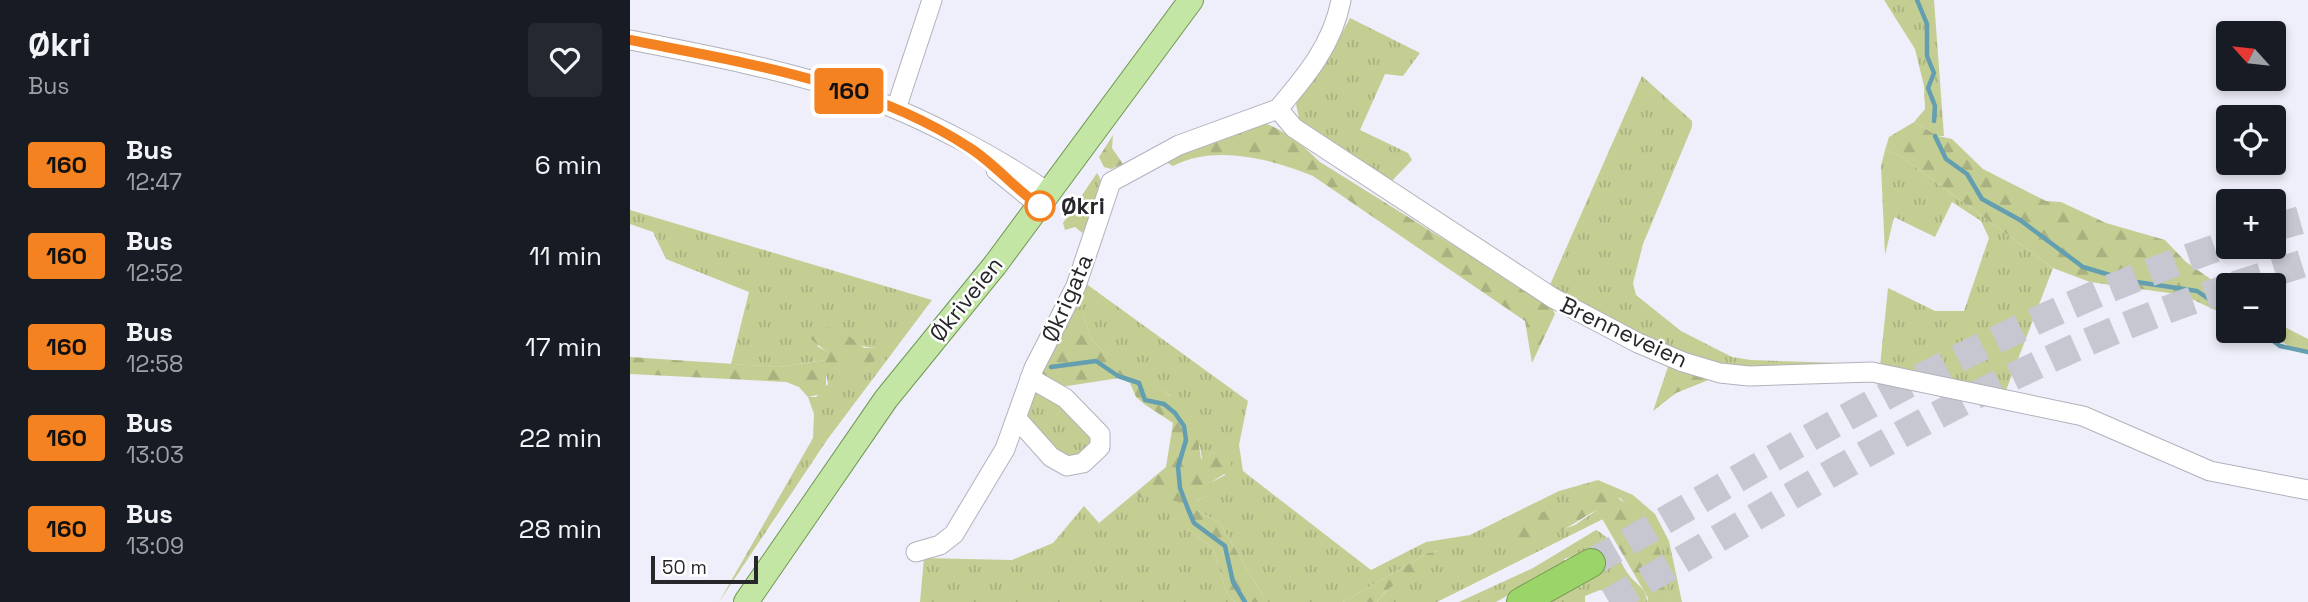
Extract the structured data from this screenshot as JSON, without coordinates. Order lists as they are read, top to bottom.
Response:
{
  "streets": {
    "main road": ["Økriveien"],
    "street": ["Økrigata", "Brenneveien"]
  },
  "crossings": [
    ["Økrigata", "Brenneveien"]
  ],
  "places": ["Økri"],
  "lines": ["bus line 160"],
  "scale_bar": "50 m",
  "north": "top left",
  "page": {
    "heading": ["Økri", "Bus"],
    "on_map": "160",
    "map_buttons": ["+", "−"],
    "list": [
      {
        "mark": "160",
        "name": "Bus",
        "note": "12:47",
        "value": "6 min"
      },
      {
        "mark": "160",
        "name": "Bus",
        "note": "12:52",
        "value": "11 min"
      },
      {
        "mark": "160",
        "name": "Bus",
        "note": "12:58",
        "value": "17 min"
      },
      {
        "mark": "160",
        "name": "Bus",
        "note": "13:03",
        "value": "22 min"
      },
      {
        "mark": "160",
        "name": "Bus",
        "note": "13:09",
        "value": "28 min"
      }
    ],
    "scale": "50 m"
  }
}
